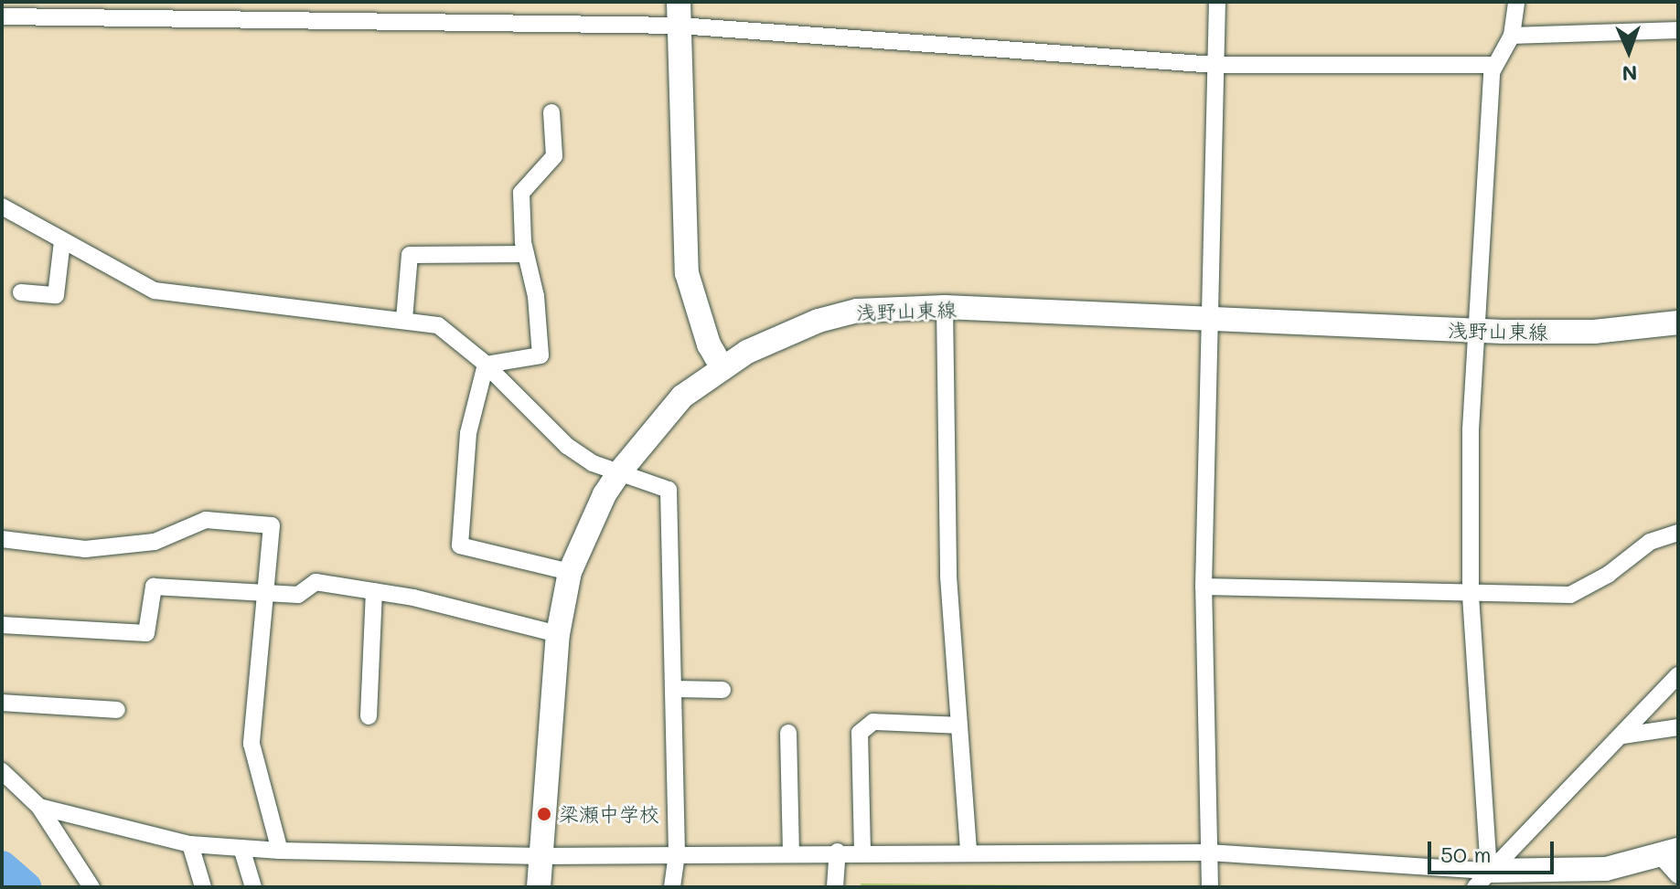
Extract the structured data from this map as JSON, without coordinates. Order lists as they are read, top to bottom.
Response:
{
  "streets": {
    "main road": ["浅野山東線"]
  },
  "places": ["梁瀬中学校"],
  "scale_bar": "50 m",
  "north": "bottom"
}
